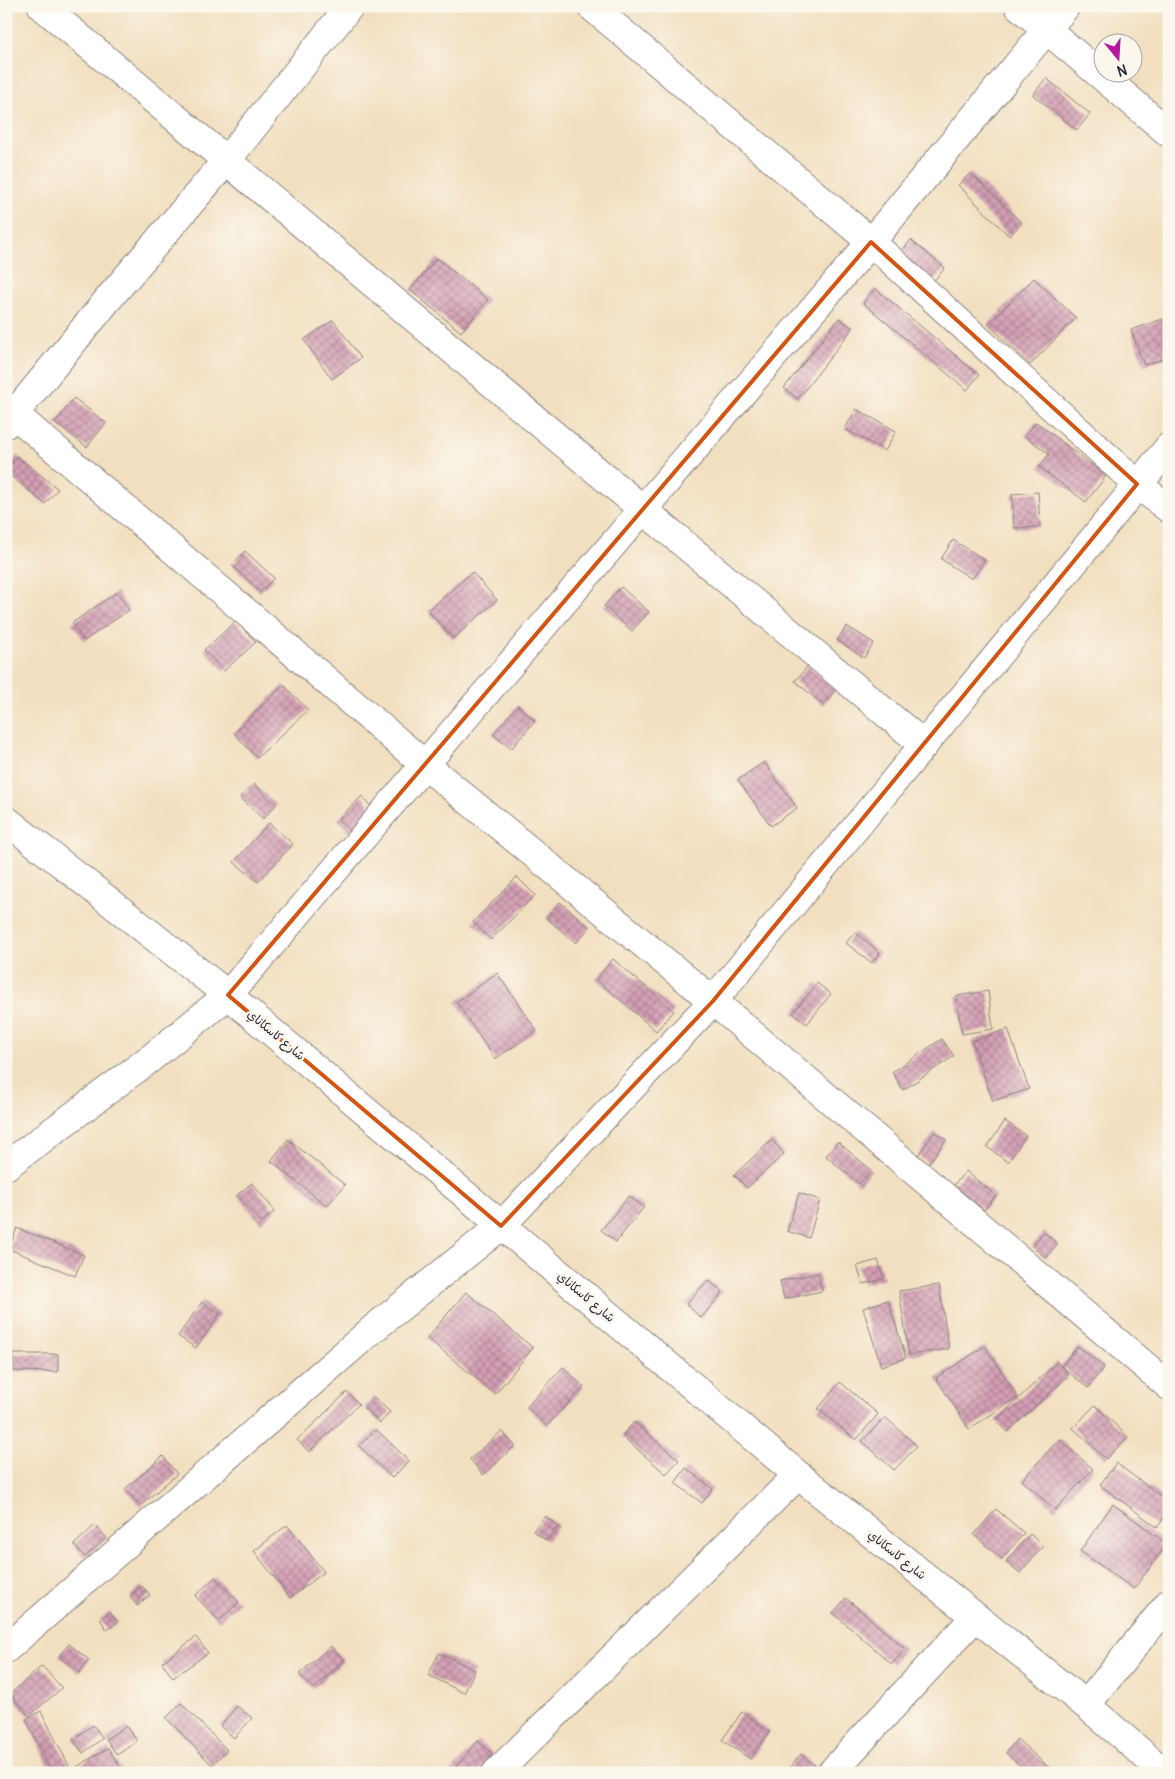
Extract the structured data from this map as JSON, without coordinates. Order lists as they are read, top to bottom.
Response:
{
  "streets": {
    "street": ["شارع كاسكاناي"]
  },
  "north": "bottom"
}
